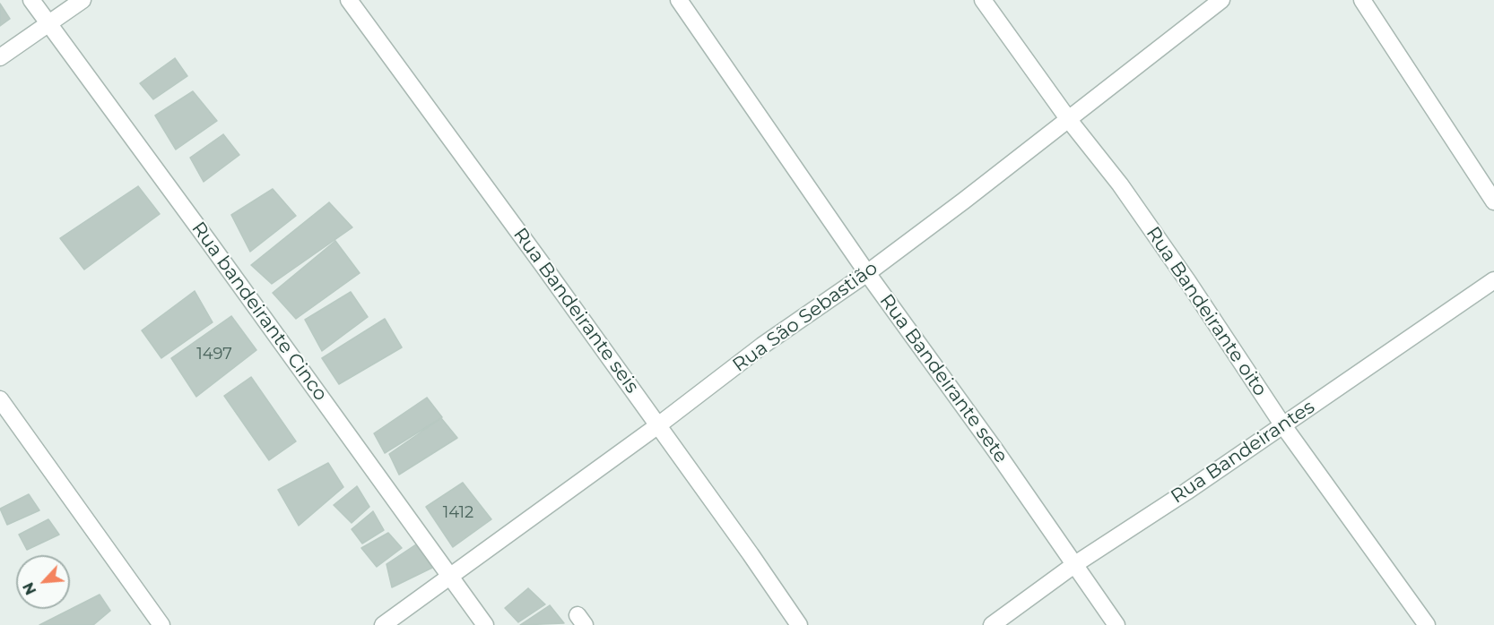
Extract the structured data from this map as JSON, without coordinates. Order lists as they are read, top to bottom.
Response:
{
  "streets": {
    "street": [
      "Rua Bandeirante seis",
      "Rua bandeirante Cinco",
      "Rua Bandeirante oito",
      "Rua São Sebastião",
      "Rua Bandeirante sete",
      "Rua Bandeirantes"
    ]
  },
  "crossings": [
    ["Rua Bandeirante seis", "Rua São Sebastião"],
    ["Rua bandeirante Cinco", "Rua São Sebastião"],
    ["Rua Bandeirante oito", "Rua São Sebastião"],
    ["Rua Bandeirante oito", "Rua Bandeirantes"],
    ["Rua São Sebastião", "Rua Bandeirante sete"],
    ["Rua Bandeirante sete", "Rua Bandeirantes"]
  ],
  "house_numbers": ["1497", "1412"],
  "north": "bottom left"
}
